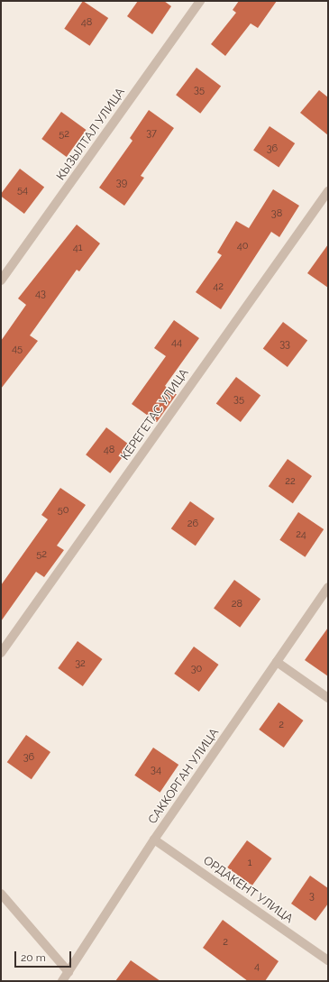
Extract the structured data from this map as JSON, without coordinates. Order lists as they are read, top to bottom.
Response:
{
  "streets": {
    "street": [
      "КЫЗЫЛТАЛ УЛИЦА",
      "КЕРЕГЕТАС УЛИЦА",
      "САККОРГАН УЛИЦА",
      "ОРДАКЕНТ УЛИЦА"
    ]
  },
  "crossings": [
    ["САККОРГАН УЛИЦА", "ОРДАКЕНТ УЛИЦА"]
  ],
  "house_numbers": [
    "48",
    "35",
    "37",
    "52",
    "36",
    "39",
    "54",
    "38",
    "40",
    "41",
    "42",
    "43",
    "44",
    "33",
    "45",
    "35",
    "48",
    "22",
    "50",
    "26",
    "24",
    "52",
    "28",
    "32",
    "30",
    "2",
    "36",
    "34",
    "1",
    "3",
    "2",
    "4"
  ],
  "scale_bar": "20 m"
}
